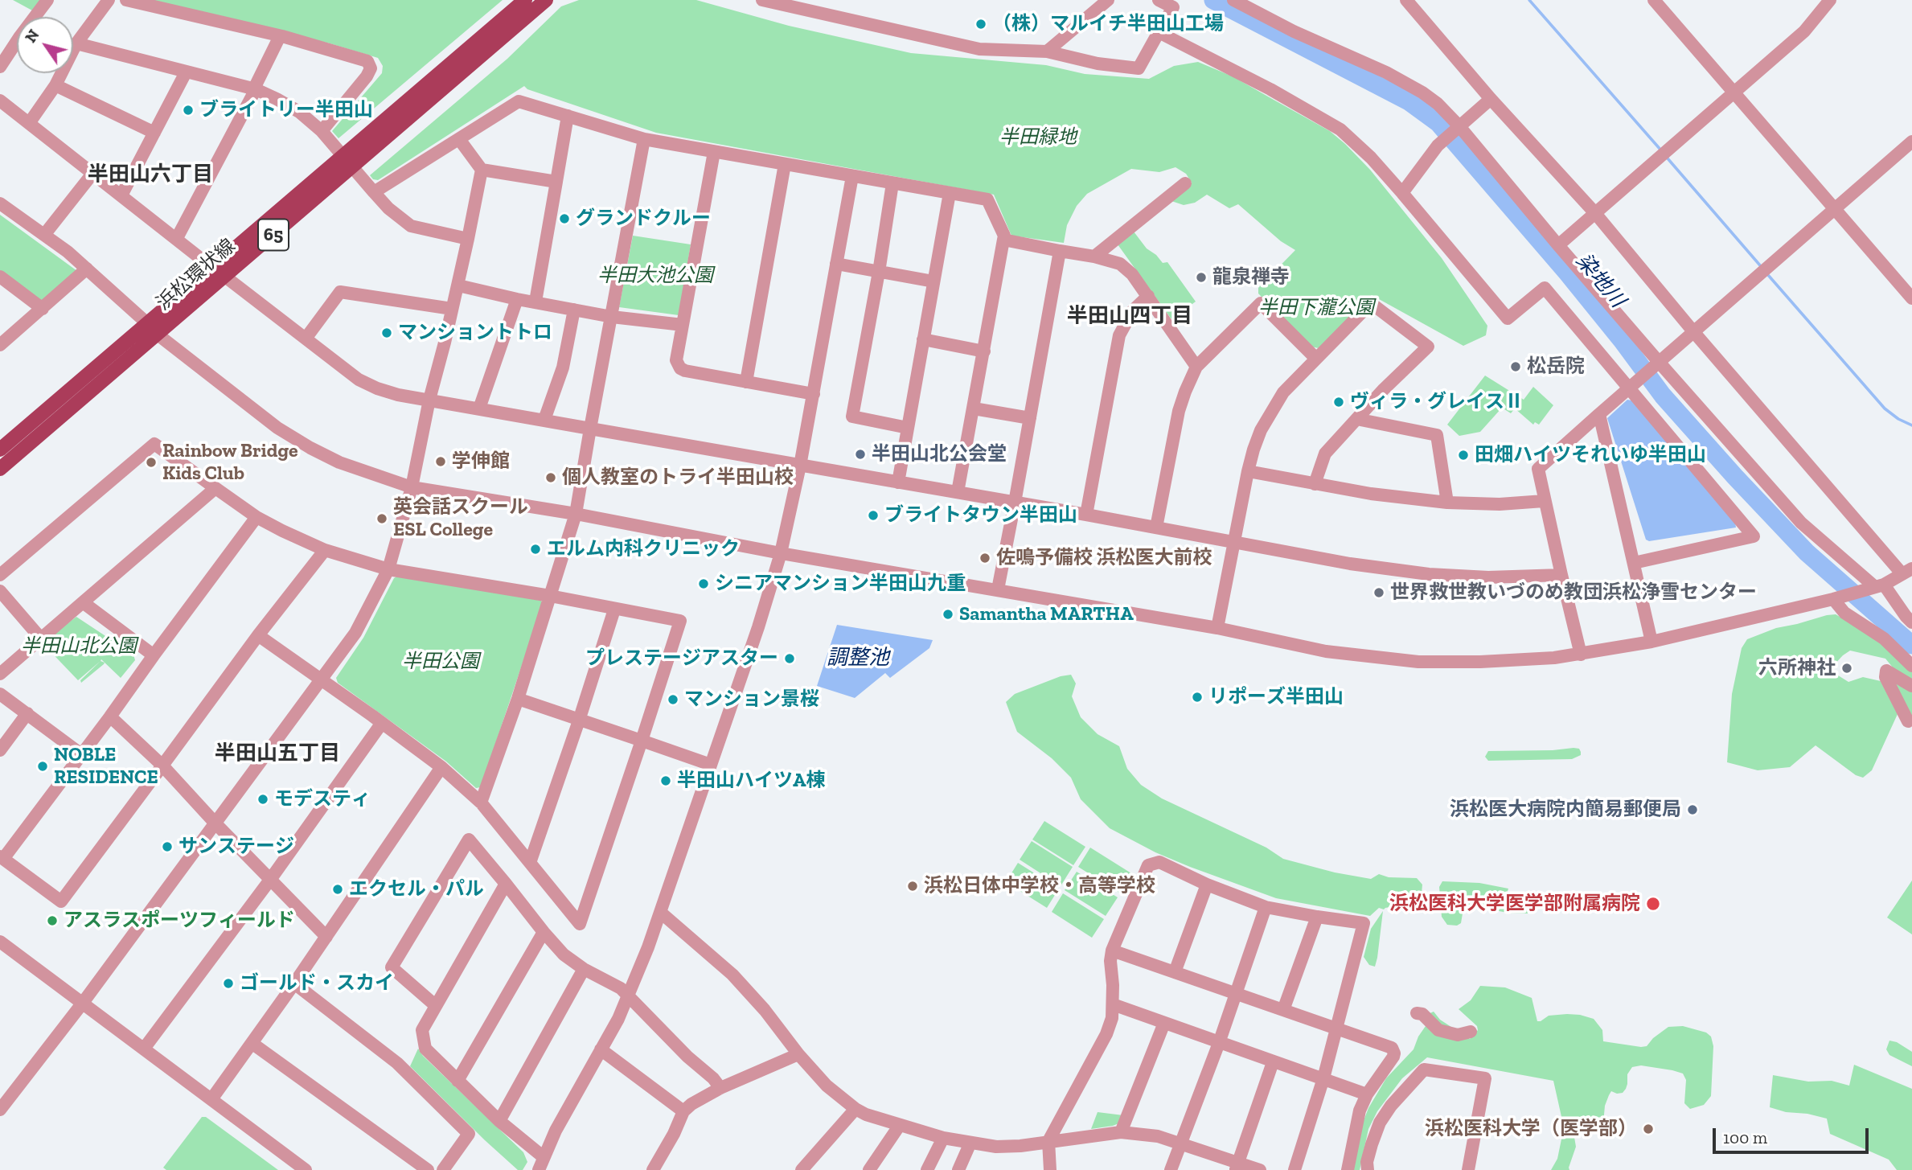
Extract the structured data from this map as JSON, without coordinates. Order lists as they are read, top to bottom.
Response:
{
  "streets": {
    "main road": ["65", "浜松環状線"]
  },
  "districts": ["半田山六丁目", "半田山四丁目", "半田山五丁目"],
  "water": ["染地川", "調整池"],
  "parks": [
    "半田緑地",
    "半田大池公園",
    "半田下瀧公園",
    "半田山北公園",
    "半田公園"
  ],
  "places": [
    "（株）マルイチ半田山工場",
    "ブライトリー半田山",
    "グランドクルー",
    "龍泉禅寺",
    "マンショントトロ",
    "松岳院",
    "ヴィラ・グレイスⅡ",
    "半田山北公会堂",
    "田畑ハイツそれいゆ半田山",
    "学伸館",
    "Rainbow Bridge Kids Club",
    "個人教室のトライ半田山校",
    "ブライトタウン半田山",
    "英会話スクール ESL College",
    "エルム内科クリニック",
    "佐鳴予備校 浜松医大前校",
    "シニアマンション半田山九重",
    "世界救世教いづのめ教団浜松浄雪センター",
    "Samantha MARTHA",
    "プレステージアスター",
    "六所神社",
    "リポーズ半田山",
    "マンション景桜",
    "NOBLE RESIDENCE",
    "半田山ハイツA棟",
    "モデスティ",
    "浜松医大病院内簡易郵便局",
    "サンステージ",
    "浜松日体中学校・高等学校",
    "エクセル・パル",
    "浜松医科大学医学部附属病院",
    "アスラスポーツフィールド",
    "ゴールド・スカイ",
    "浜松医科大学（医学部）"
  ],
  "scale_bar": "100 m",
  "north": "top left"
}
